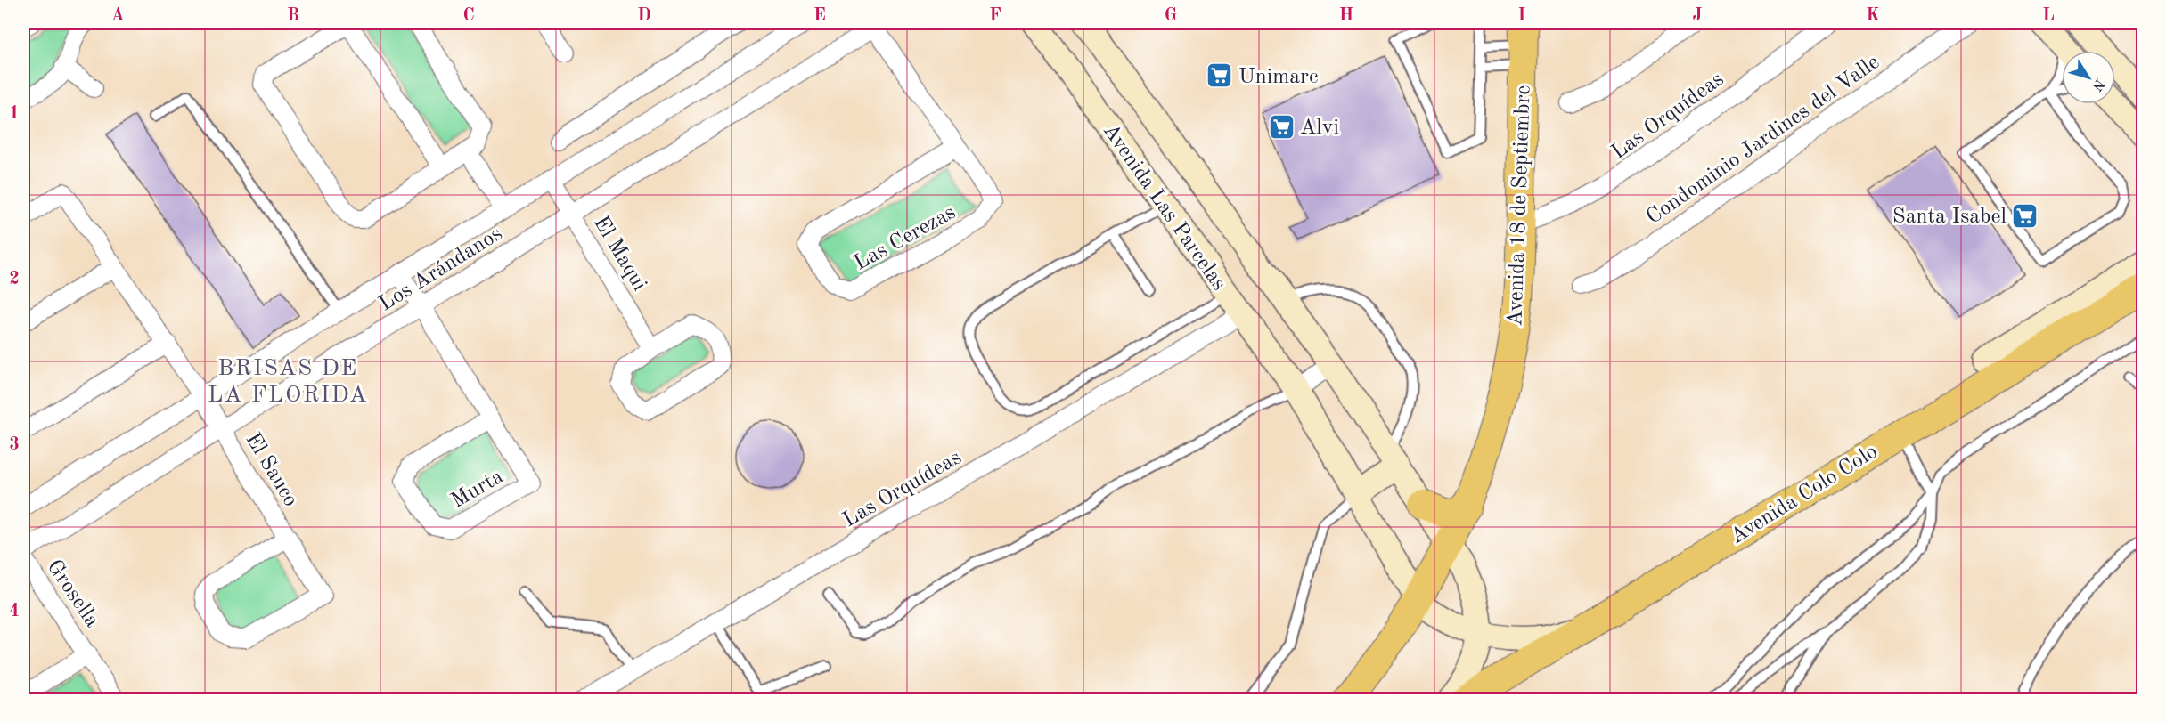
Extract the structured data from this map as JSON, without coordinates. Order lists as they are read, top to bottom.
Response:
{
  "streets": {
    "main road": ["Avenida 18 de Septiembre", "Avenida Las Parcelas", "Avenida Colo Colo"],
    "street": [
      "Las Orquídeas",
      "Condominio Jardines del Valle",
      "Las Cerezas",
      "El Maqui",
      "Los Arándanos",
      "El Sauco",
      "Murta",
      "Grosella"
    ]
  },
  "crossings": [
    ["Las Orquídeas", "Avenida 18 de Septiembre"],
    ["Las Orquídeas", "Avenida Las Parcelas"],
    ["Avenida 18 de Septiembre", "Avenida Las Parcelas"],
    ["Avenida Las Parcelas", "Avenida Colo Colo"],
    ["Las Cerezas", "Los Arándanos"],
    ["El Maqui", "Los Arándanos"],
    ["Los Arándanos", "El Sauco"],
    ["Los Arándanos", "Murta"]
  ],
  "districts": ["BRISAS DE LA FLORIDA"],
  "places": {
    "supermarket": ["Unimarc", "Alvi", "Santa Isabel"]
  },
  "north": "bottom right",
  "grid": {
    "columns": [
      "A",
      "B",
      "C",
      "D",
      "E",
      "F",
      "G",
      "H",
      "I",
      "J",
      "K",
      "L"
    ],
    "rows": [
      "1",
      "2",
      "3",
      "4"
    ]
  }
}
